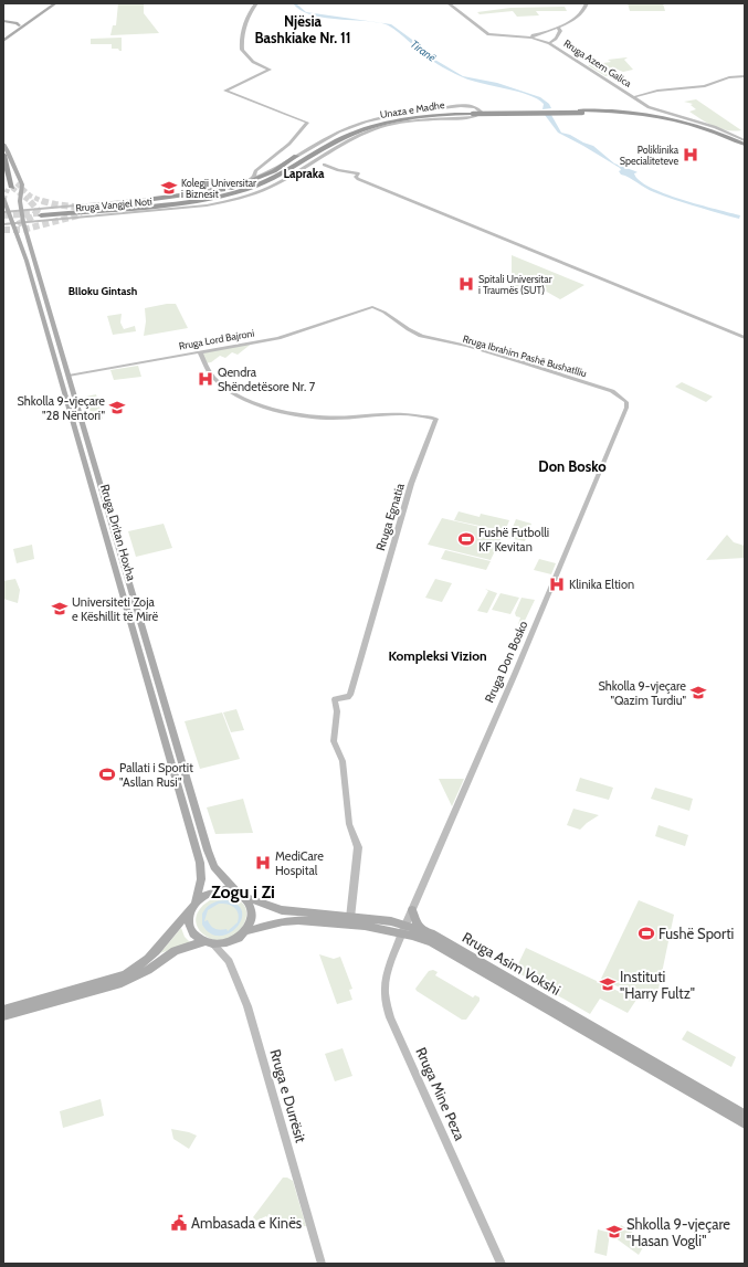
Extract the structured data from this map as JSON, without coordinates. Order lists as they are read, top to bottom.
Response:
{
  "streets": {
    "highway": ["Unaza e Madhe"],
    "main road": [
      "Rruga Azem Galica",
      "Rruga Vangjel Noti",
      "Rruga Lord Bajroni",
      "Rruga Ibrahim Pashë Bushatlliu",
      "Rruga Egnatia",
      "Rruga Dritan Hoxha",
      "Rruga Don Bosko",
      "Rruga Asim Vokshi",
      "Rruga Mine Peza",
      "Rruga e Durrësit"
    ]
  },
  "crossings": [
    ["Unaza e Madhe", "Rruga Vangjel Noti"],
    ["Rruga Vangjel Noti", "Rruga Dritan Hoxha"],
    ["Rruga Lord Bajroni", "Rruga Ibrahim Pashë Bushatlliu"],
    ["Rruga Lord Bajroni", "Rruga Egnatia"],
    ["Rruga Lord Bajroni", "Rruga Dritan Hoxha"],
    ["Rruga Ibrahim Pashë Bushatlliu", "Rruga Don Bosko"],
    ["Rruga Egnatia", "Rruga Asim Vokshi"],
    ["Rruga Dritan Hoxha", "Rruga Asim Vokshi"],
    ["Rruga Dritan Hoxha", "Rruga e Durrësit"],
    ["Rruga Don Bosko", "Rruga Asim Vokshi"],
    ["Rruga Don Bosko", "Rruga Mine Peza"],
    ["Rruga Asim Vokshi", "Rruga Mine Peza"],
    ["Rruga Asim Vokshi", "Rruga e Durrësit"]
  ],
  "districts": [
    "Njësia Bashkiake Nr. 11",
    "Lapraka",
    "Blloku Gintash",
    "Don Bosko",
    "Kompleksi Vizion",
    "Zogu i Zi"
  ],
  "water": ["Tiranë"],
  "places": {
    "hospital": [
      "Poliklinika Specialiteteve",
      "Spitali Universitar i Traumës (SUT)",
      "Qendra Shëndetësore Nr. 7",
      "Klinika Eltion",
      "MediCare Hospital"
    ],
    "school or university": [
      "Kolegji Universitar i Biznesit",
      "Shkolla 9-vjeçare \"28 Nëntori\"",
      "Universiteti Zoja e Këshillit të Mirë",
      "Shkolla 9-vjeçare \"Qazim Turdiu\"",
      "Instituti \"Harry Fultz\"",
      "Shkolla 9-vjeçare \"Hasan Vogli\""
    ],
    "sports": ["Fushë Futbolli KF Kevitan", "Pallati i Sportit \"Asllan Rusi\"", "Fushë Sporti"],
    "public building": ["Ambasada e Kinës"]
  }
}
